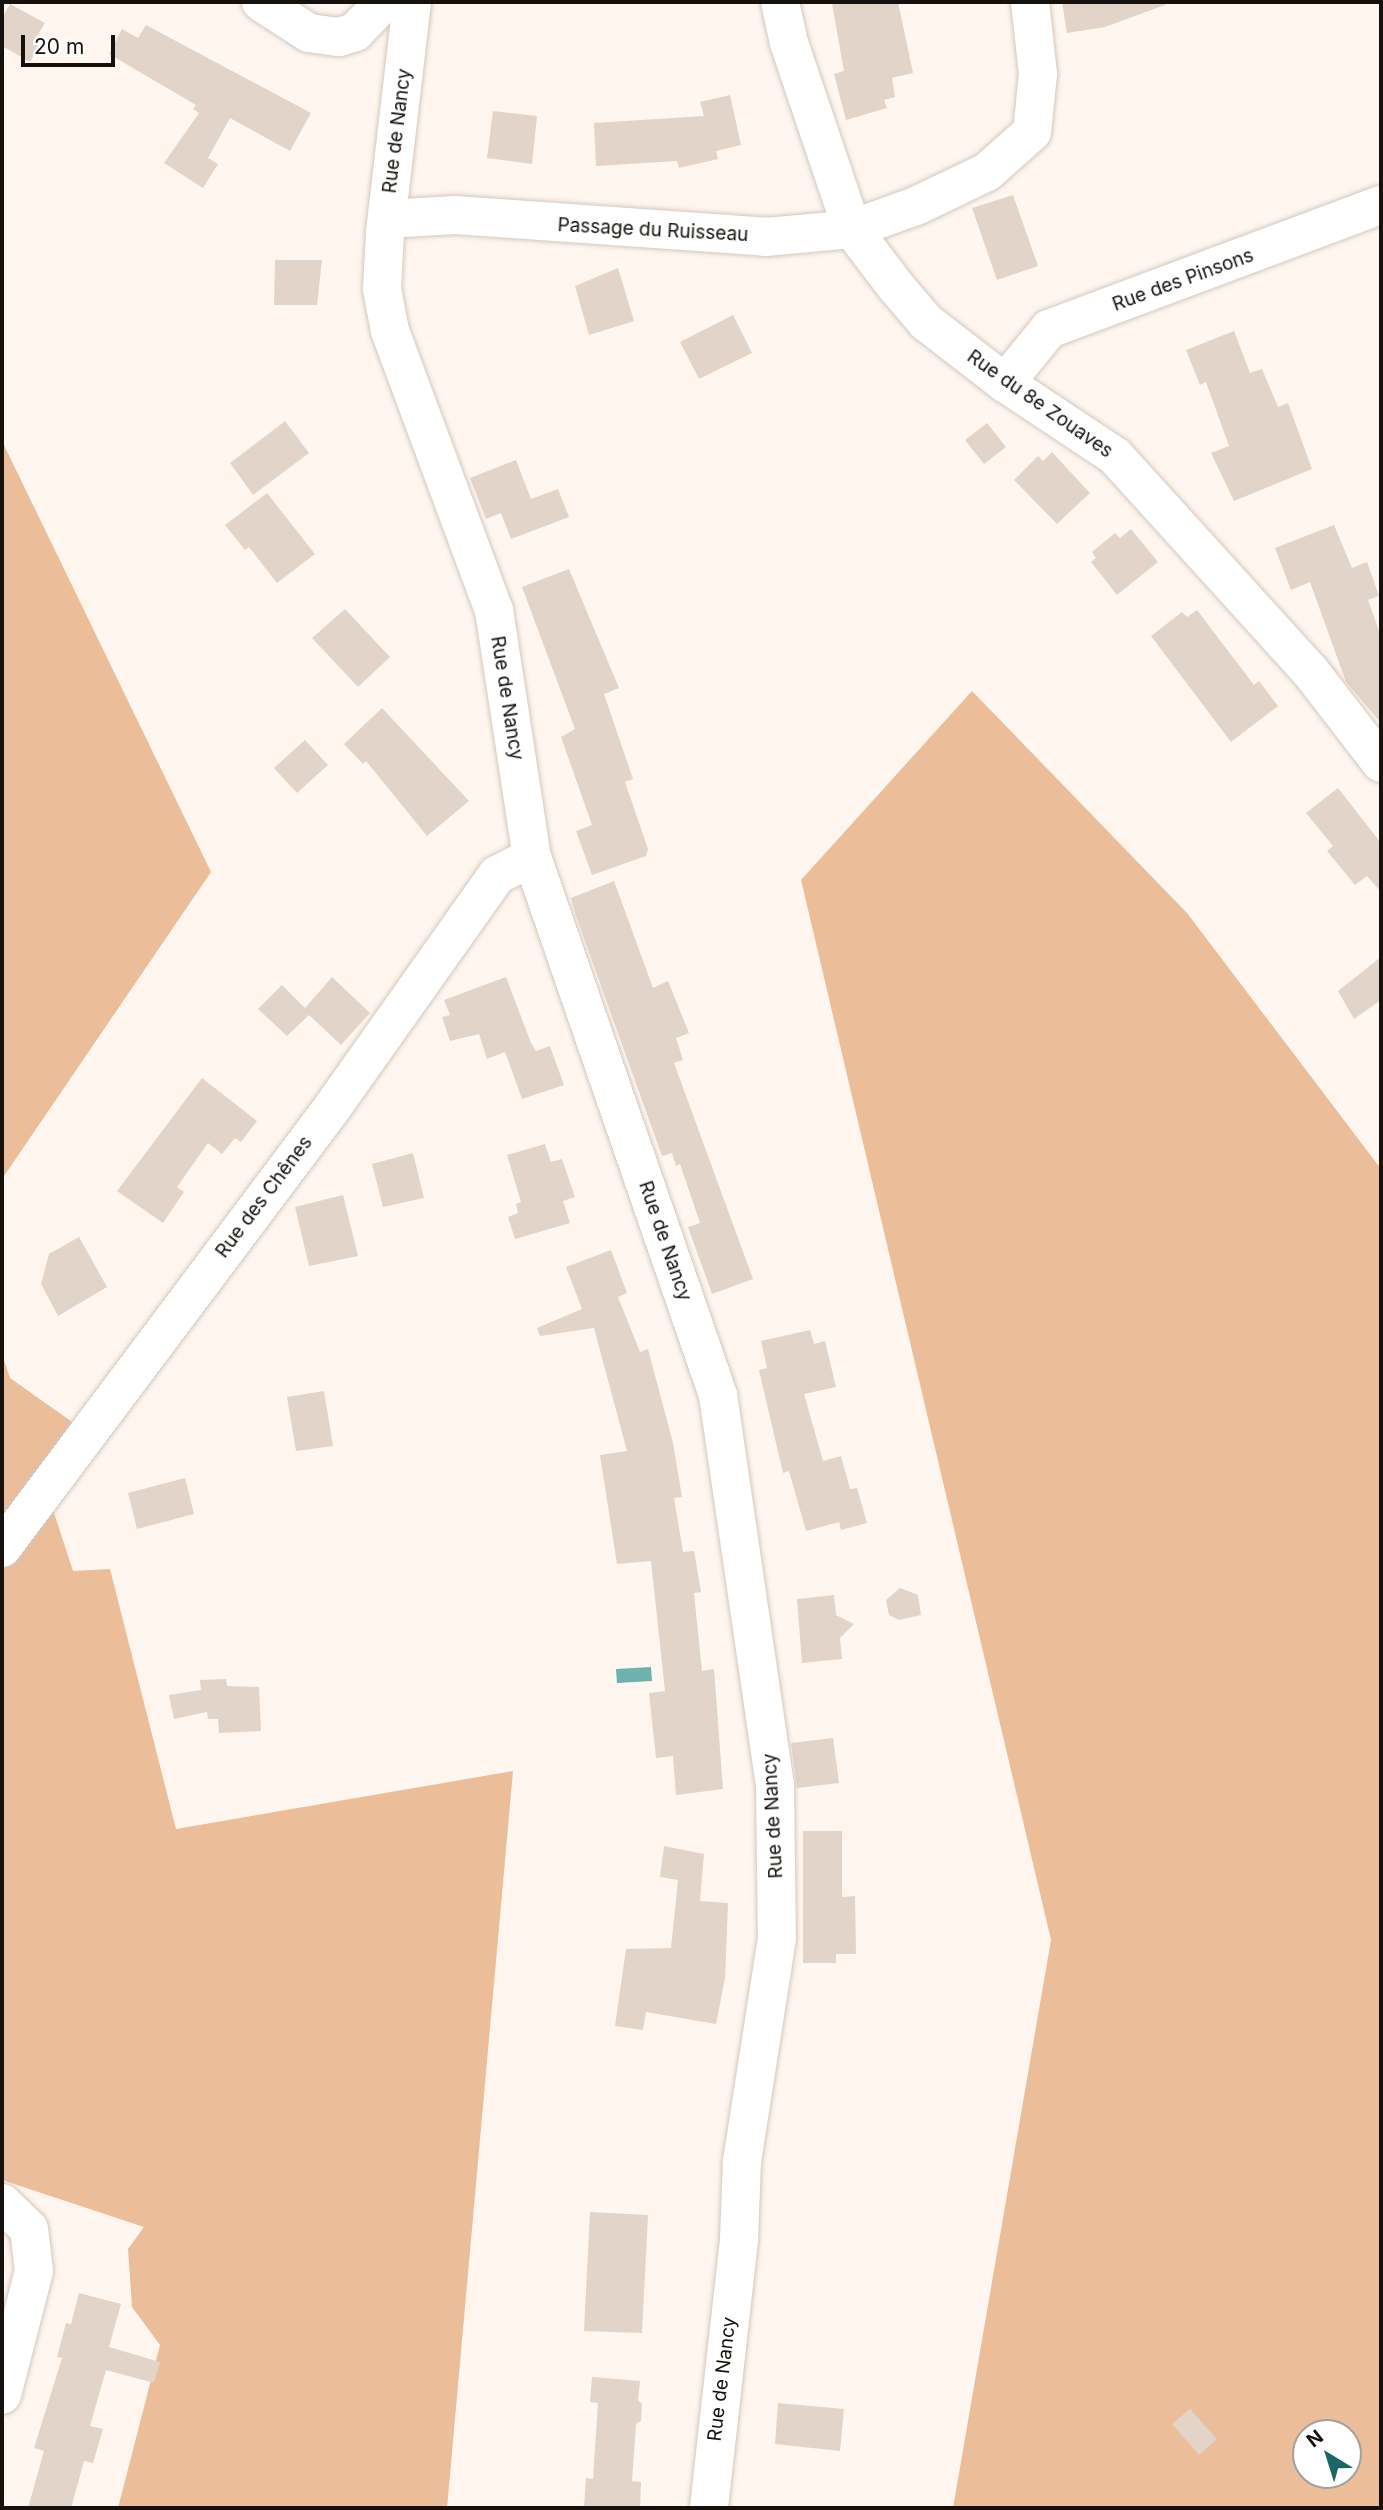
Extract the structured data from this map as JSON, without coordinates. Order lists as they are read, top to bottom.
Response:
{
  "streets": {
    "street": [
      "Rue de Nancy",
      "Passage du Ruisseau",
      "Rue des Pinsons",
      "Rue du 8e Zouaves",
      "Rue des Chênes"
    ]
  },
  "crossings": [
    ["Rue de Nancy", "Passage du Ruisseau"],
    ["Rue de Nancy", "Rue des Chênes"],
    ["Passage du Ruisseau", "Rue du 8e Zouaves"],
    ["Rue des Pinsons", "Rue du 8e Zouaves"]
  ],
  "scale_bar": "20 m",
  "north": "top left"
}
